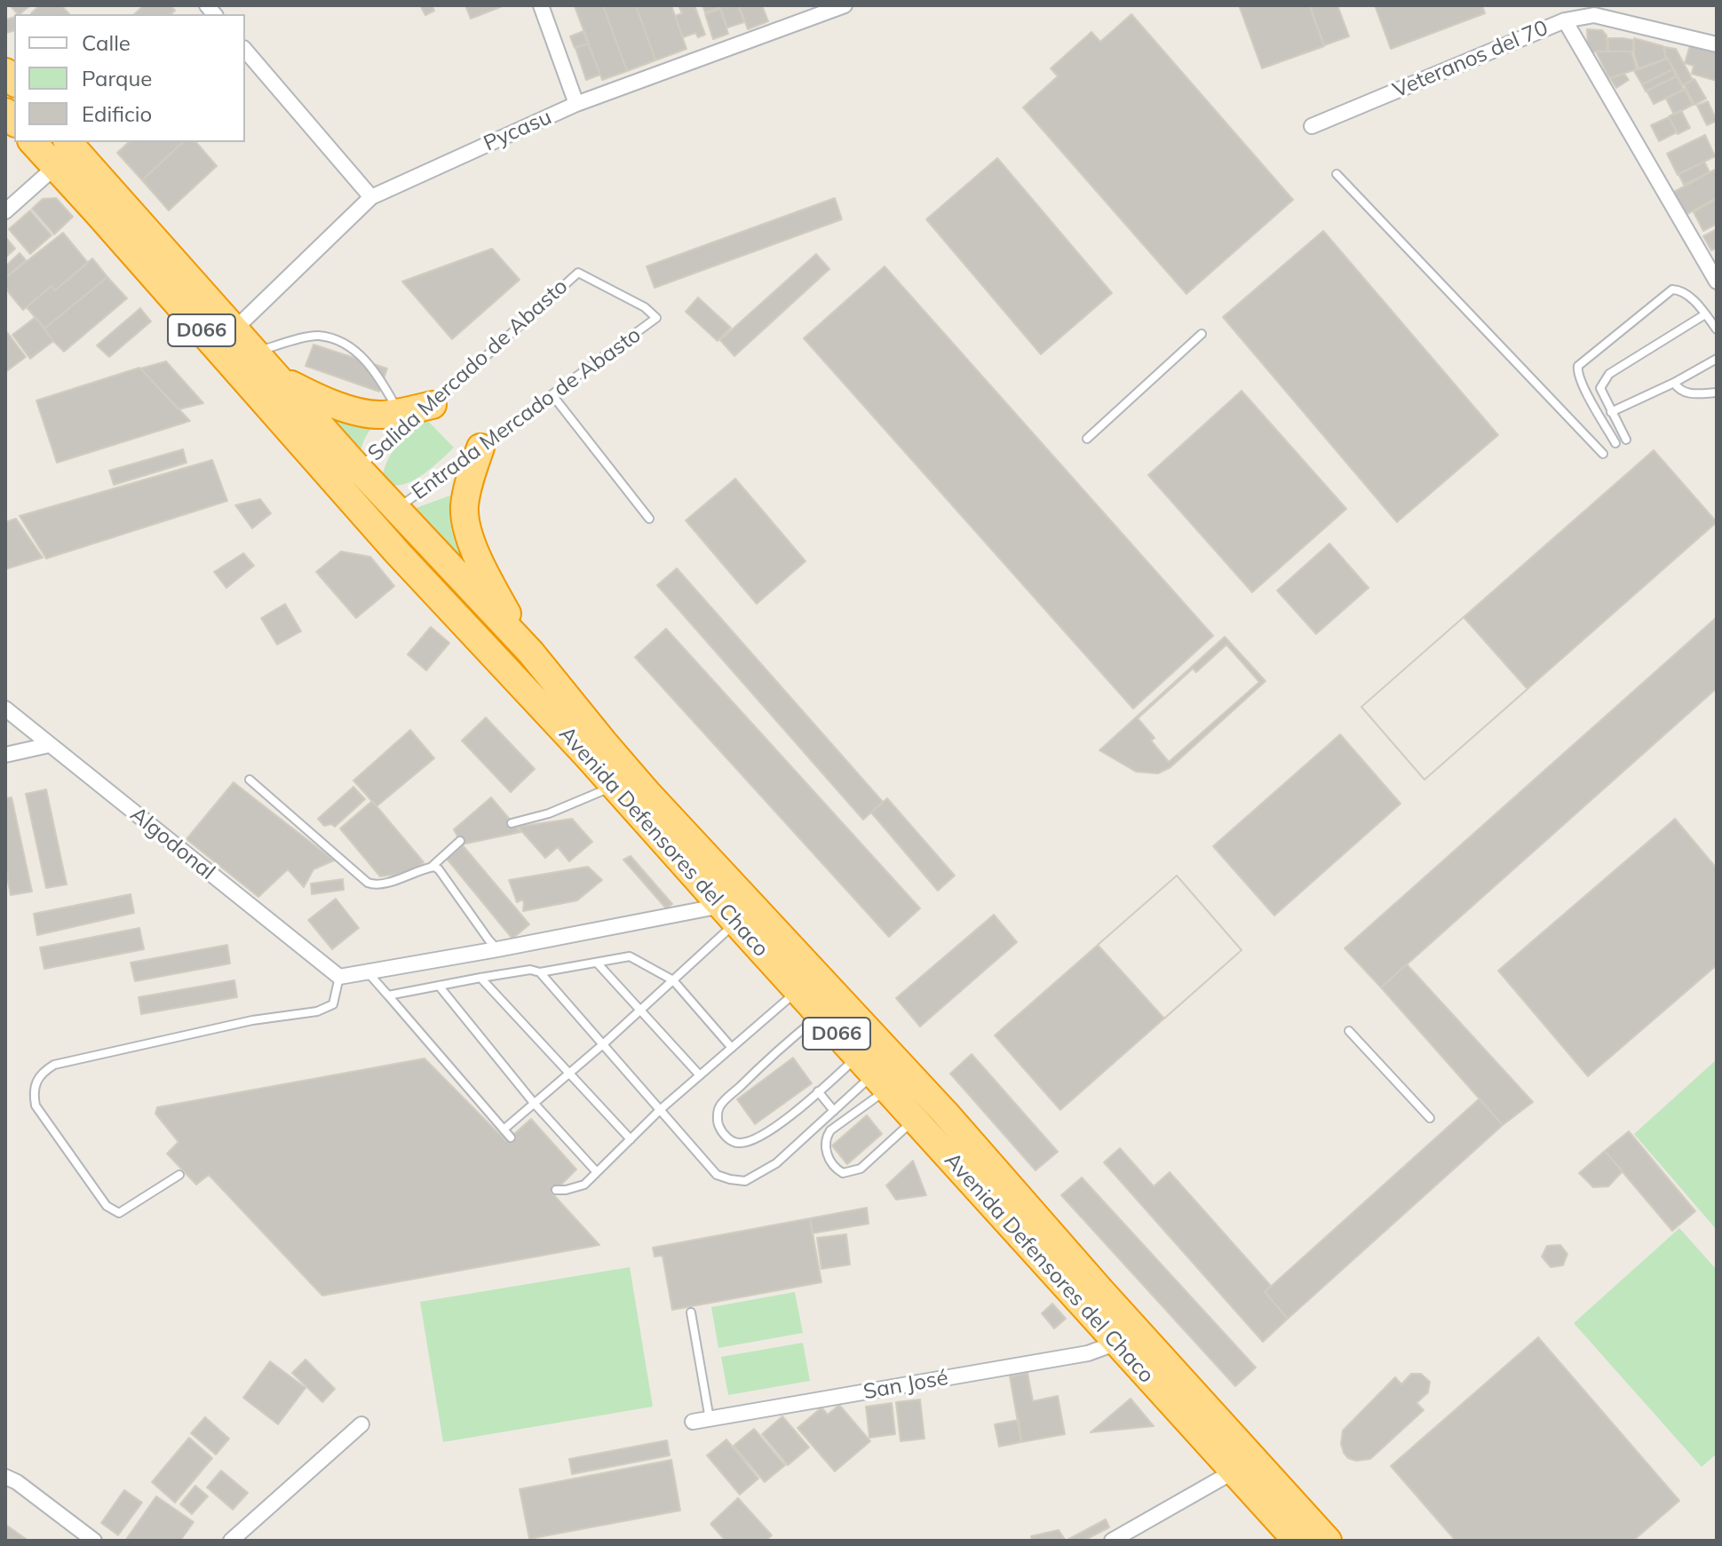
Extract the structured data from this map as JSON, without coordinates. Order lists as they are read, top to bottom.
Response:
{
  "streets": {
    "highway": ["D066", "Avenida Defensores del Chaco"],
    "street": [
      "Veteranos del 70",
      "Pycasu",
      "Algodonal",
      "San José"
    ],
    "lane": ["Salida Mercado de Abasto", "Entrada Mercado de Abasto"]
  },
  "crossings": [
    ["Pycasu", "Avenida Defensores del Chaco"],
    ["Salida Mercado de Abasto", "Entrada Mercado de Abasto"],
    ["Salida Mercado de Abasto", "Avenida Defensores del Chaco"],
    ["Entrada Mercado de Abasto", "Avenida Defensores del Chaco"],
    ["Avenida Defensores del Chaco", "San José"]
  ],
  "legend": ["Calle", "Parque", "Edificio"]
}
